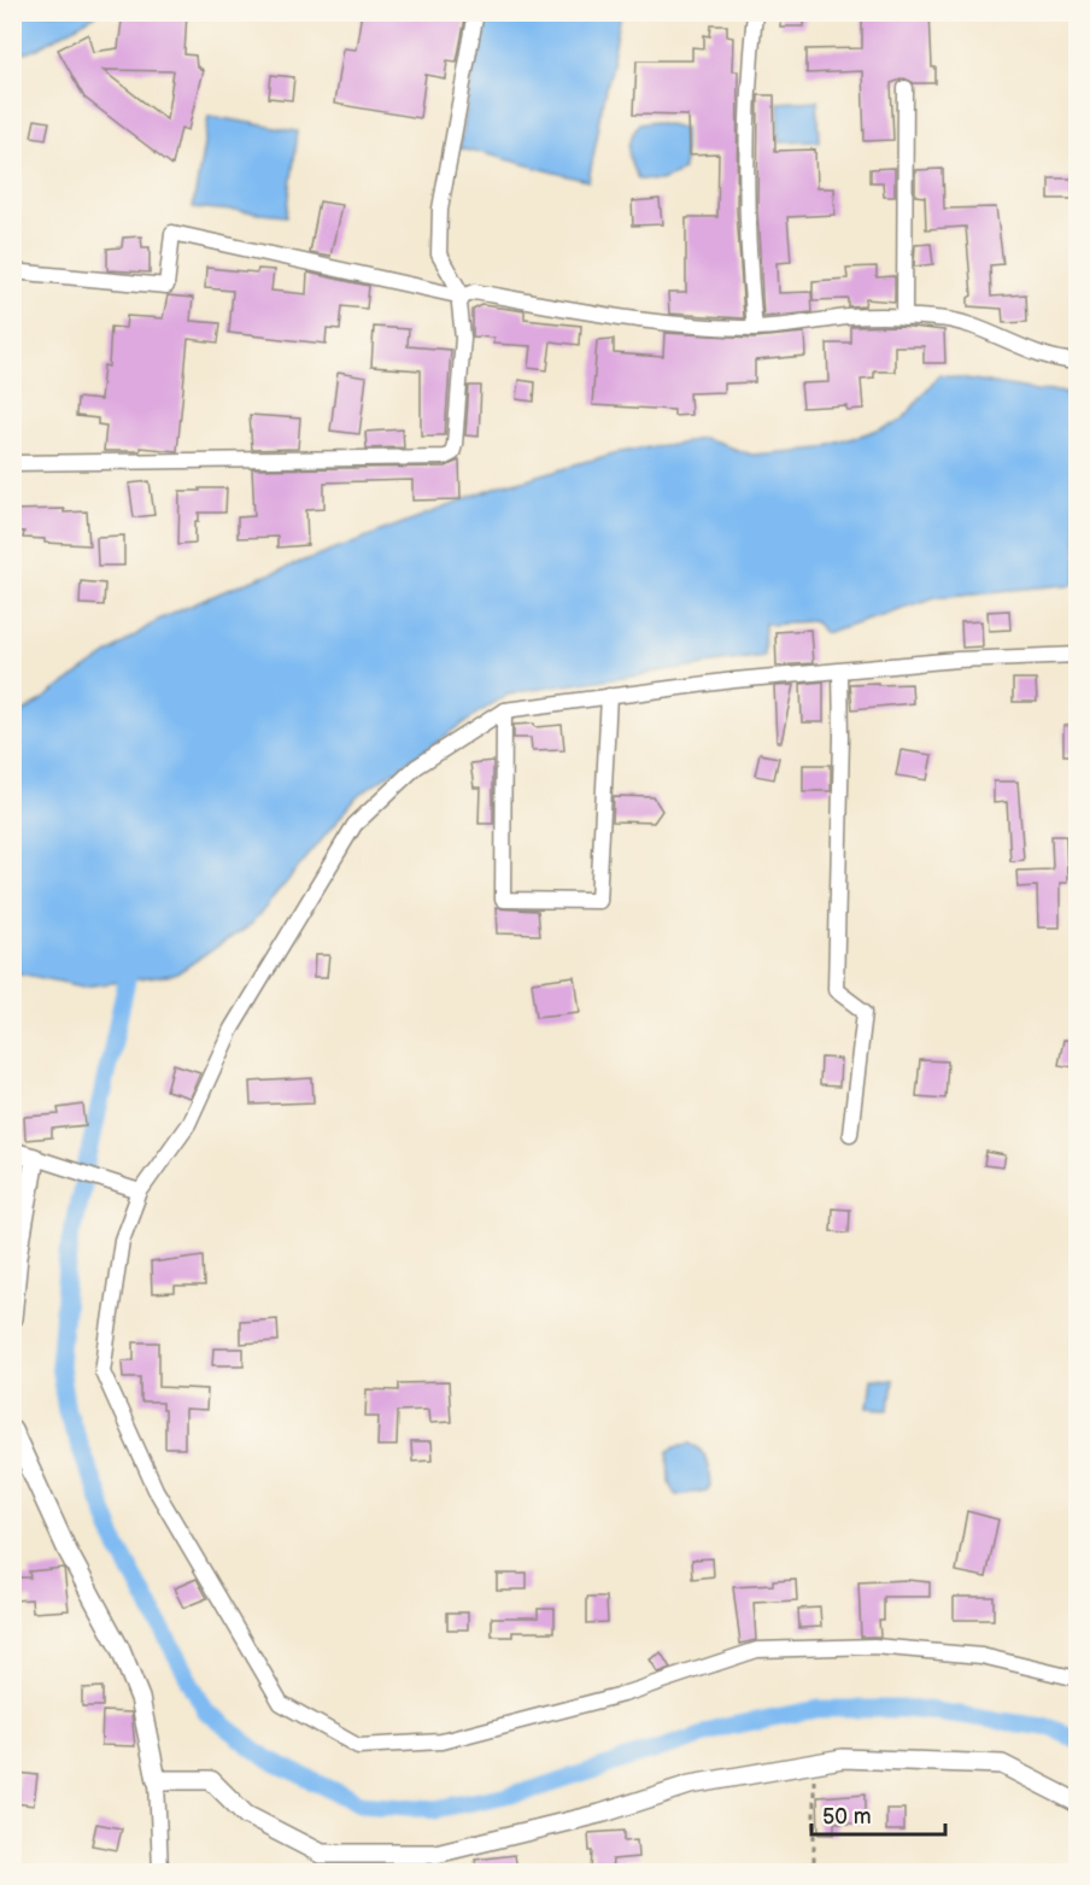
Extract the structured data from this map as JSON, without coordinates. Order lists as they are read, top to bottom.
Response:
{
  "scale_bar": "50 m"
}
